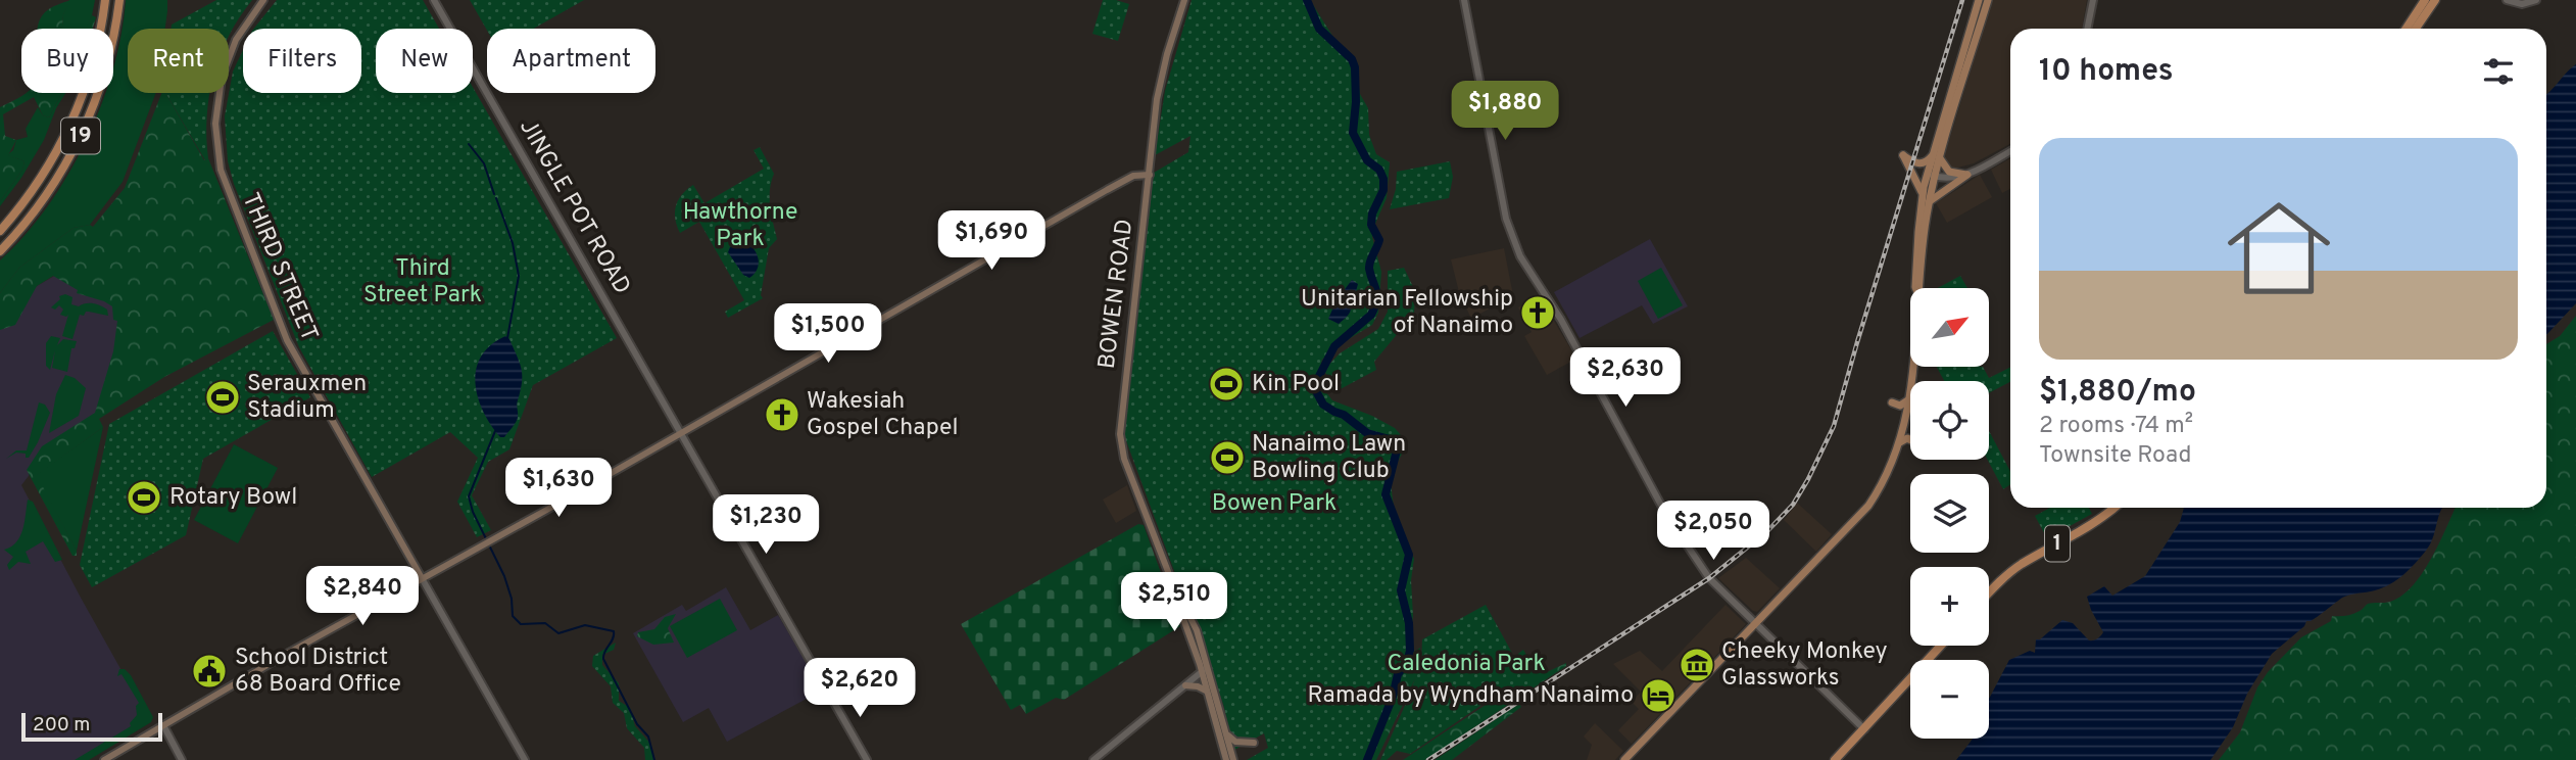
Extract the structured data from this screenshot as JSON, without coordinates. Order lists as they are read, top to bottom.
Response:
{
  "streets": {
    "highway": ["19", "1"],
    "main road": ["THIRD STREET", "BOWEN ROAD"],
    "street": ["JINGLE POT ROAD"]
  },
  "parks": [
    "Hawthorne Park",
    "Third Street Park",
    "Bowen Park",
    "Caledonia Park"
  ],
  "places": {
    "church": ["Unitarian Fellowship of Nanaimo", "Wakesiah Gospel Chapel"],
    "sports": [
      "Kin Pool",
      "Serauxmen Stadium",
      "Nanaimo Lawn Bowling Club",
      "Rotary Bowl"
    ],
    "museum": ["Cheeky Monkey Glassworks"],
    "public building": ["School District 68 Board Office"],
    "hotel": ["Ramada by Wyndham Nanaimo"]
  },
  "scale_bar": "200 m",
  "north": "top right",
  "page": {
    "chip": [
      "Buy",
      "Rent",
      "Filters",
      "New",
      "Apartment"
    ],
    "heading": "10 homes",
    "price": [
      "$1,880",
      "$1,690",
      "$1,500",
      "$2,630",
      "$1,630",
      "$1,230",
      "$2,050",
      "$2,840",
      "$2,510",
      "$2,620"
    ],
    "list": [
      {
        "name": "$1,880/mo",
        "note": "2 rooms · 74 m² · Townsite Road"
      }
    ],
    "map_buttons": ["+", "−"],
    "scale": "200 m"
  }
}
